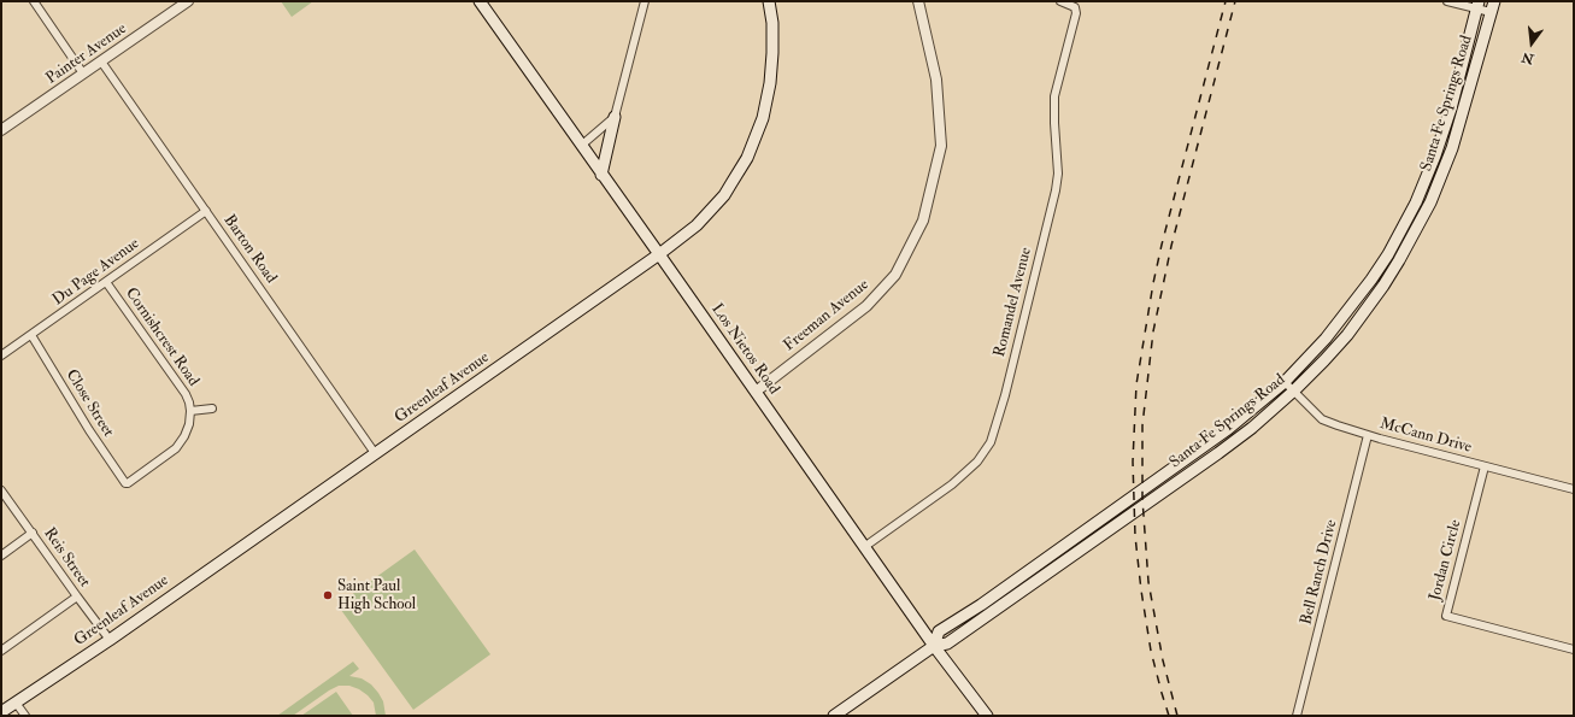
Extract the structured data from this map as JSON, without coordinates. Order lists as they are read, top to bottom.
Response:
{
  "streets": {
    "main road": ["Santa Fe Springs Road", "Los Nietos Road", "Greenleaf Avenue"],
    "street": [
      "Painter Avenue",
      "Barton Road",
      "Du Page Avenue",
      "Romandel Avenue",
      "Freeman Avenue",
      "Cornishcrest Road",
      "Close Street",
      "McCann Drive",
      "Reis Street",
      "Jordan Circle",
      "Bell Ranch Drive"
    ]
  },
  "crossings": [
    ["Painter Avenue", "Barton Road"],
    ["Santa Fe Springs Road", "Los Nietos Road"],
    ["Santa Fe Springs Road", "McCann Drive"],
    ["Barton Road", "Du Page Avenue"],
    ["Barton Road", "Greenleaf Avenue"],
    ["Du Page Avenue", "Cornishcrest Road"],
    ["Du Page Avenue", "Close Street"],
    ["Romandel Avenue", "Los Nietos Road"],
    ["Freeman Avenue", "Los Nietos Road"],
    ["Cornishcrest Road", "Close Street"],
    ["Los Nietos Road", "Greenleaf Avenue"],
    ["Greenleaf Avenue", "Reis Street"],
    ["McCann Drive", "Jordan Circle"],
    ["McCann Drive", "Bell Ranch Drive"]
  ],
  "places": ["Saint Paul High School"],
  "north": "bottom"
}
